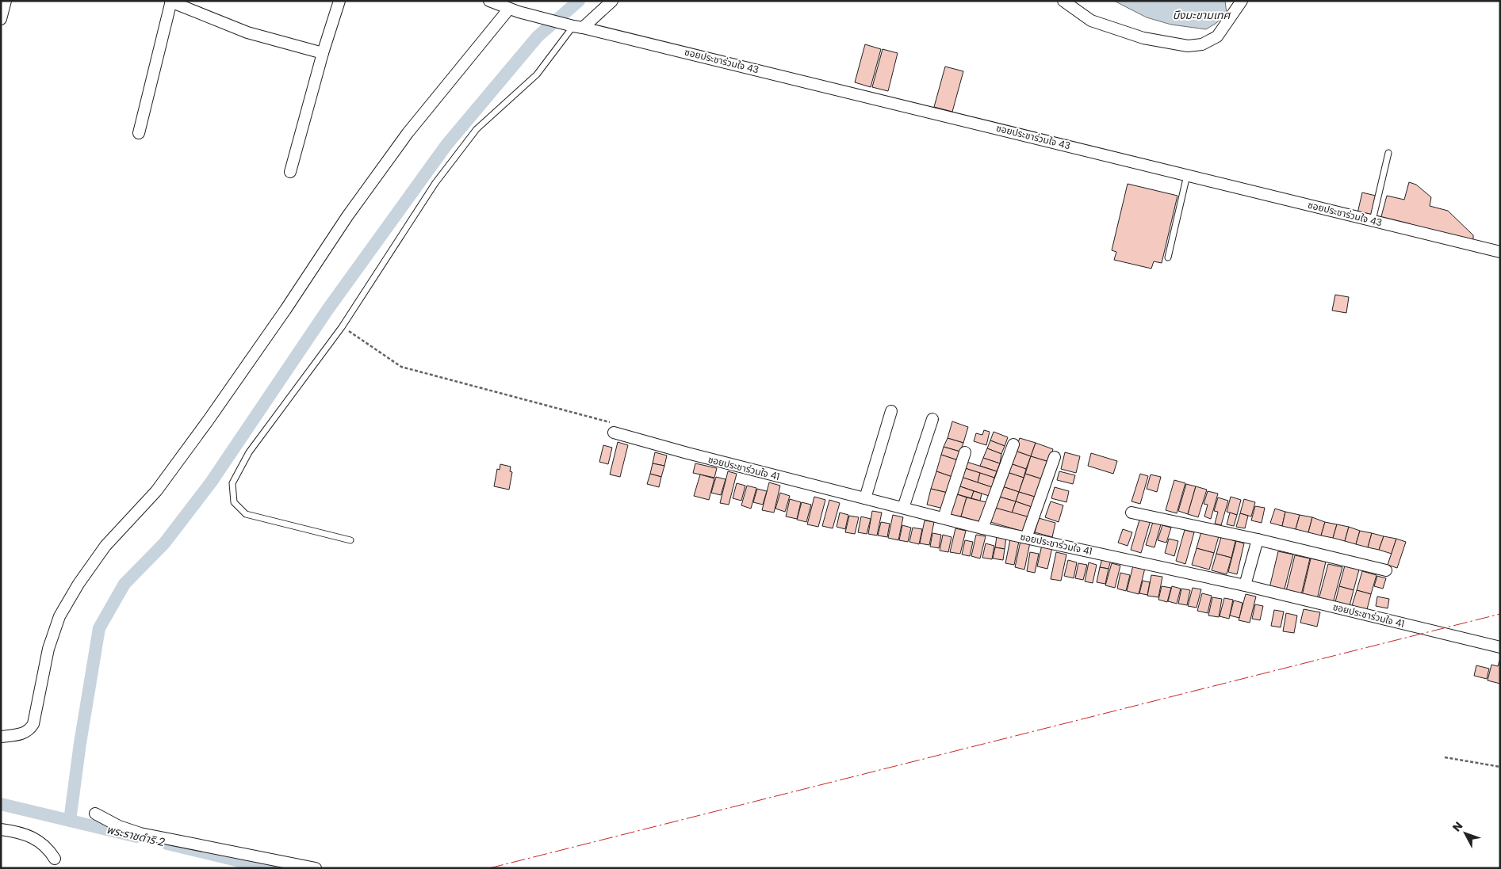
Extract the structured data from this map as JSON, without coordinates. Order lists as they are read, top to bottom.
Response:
{
  "streets": {
    "street": ["ซอยประชาร่วมใจ 43", "ซอยประชาร่วมใจ 41"]
  },
  "water": ["บึงมะขามเทศ", "พระราชดำริ 2"],
  "north": "top left"
}
